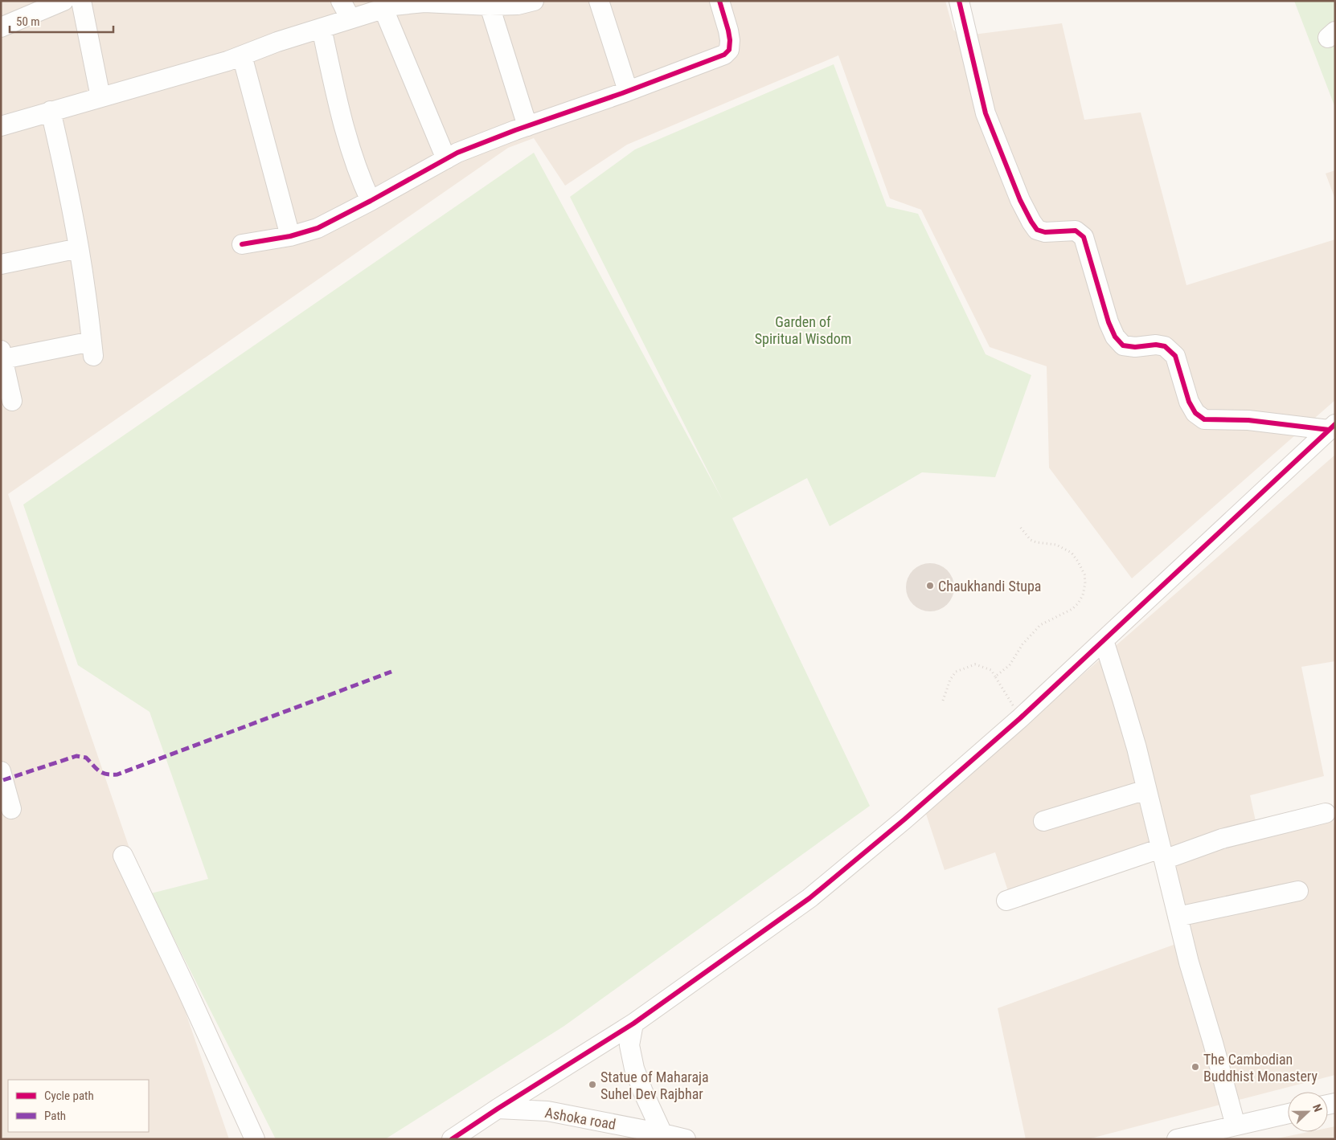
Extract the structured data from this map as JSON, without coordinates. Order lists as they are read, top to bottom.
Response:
{
  "streets": {
    "street": ["Ashoka road"]
  },
  "parks": ["Garden of Spiritual Wisdom"],
  "places": ["Chaukhandi Stupa", "The Cambodian Buddhist Monastery", "Statue of Maharaja Suhel Dev Rajbhar"],
  "legend": ["Cycle path", "Path"],
  "scale_bar": "50 m",
  "north": "right"
}
